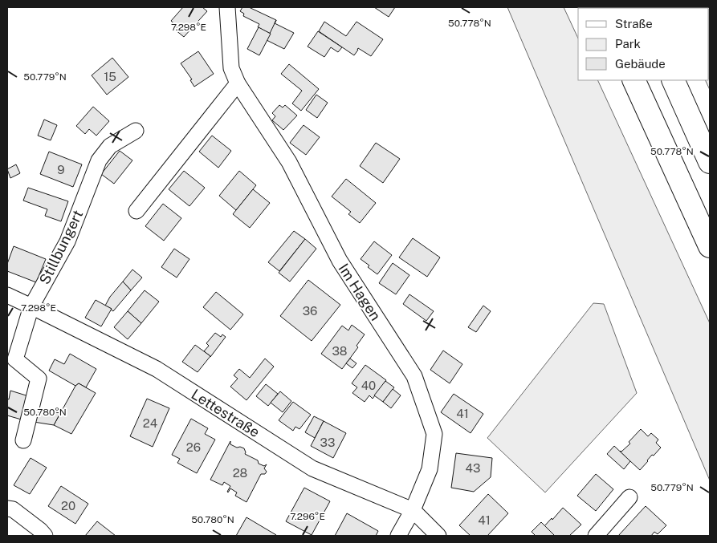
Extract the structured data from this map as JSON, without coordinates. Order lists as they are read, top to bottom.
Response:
{
  "streets": {
    "street": ["Stillbungert", "Im Hagen", "Lettestraße"]
  },
  "crossings": [
    ["Stillbungert", "Lettestraße"],
    ["Im Hagen", "Lettestraße"]
  ],
  "house_numbers": [
    "15",
    "9",
    "36",
    "38",
    "40",
    "41",
    "24",
    "33",
    "26",
    "43",
    "28",
    "20",
    "41"
  ],
  "legend": ["Straße", "Park", "Gebäude"],
  "coordinates": [
    "50.778°N",
    "7.298°E",
    "50.779°N",
    "50.780°N",
    "7.296°E"
  ]
}
